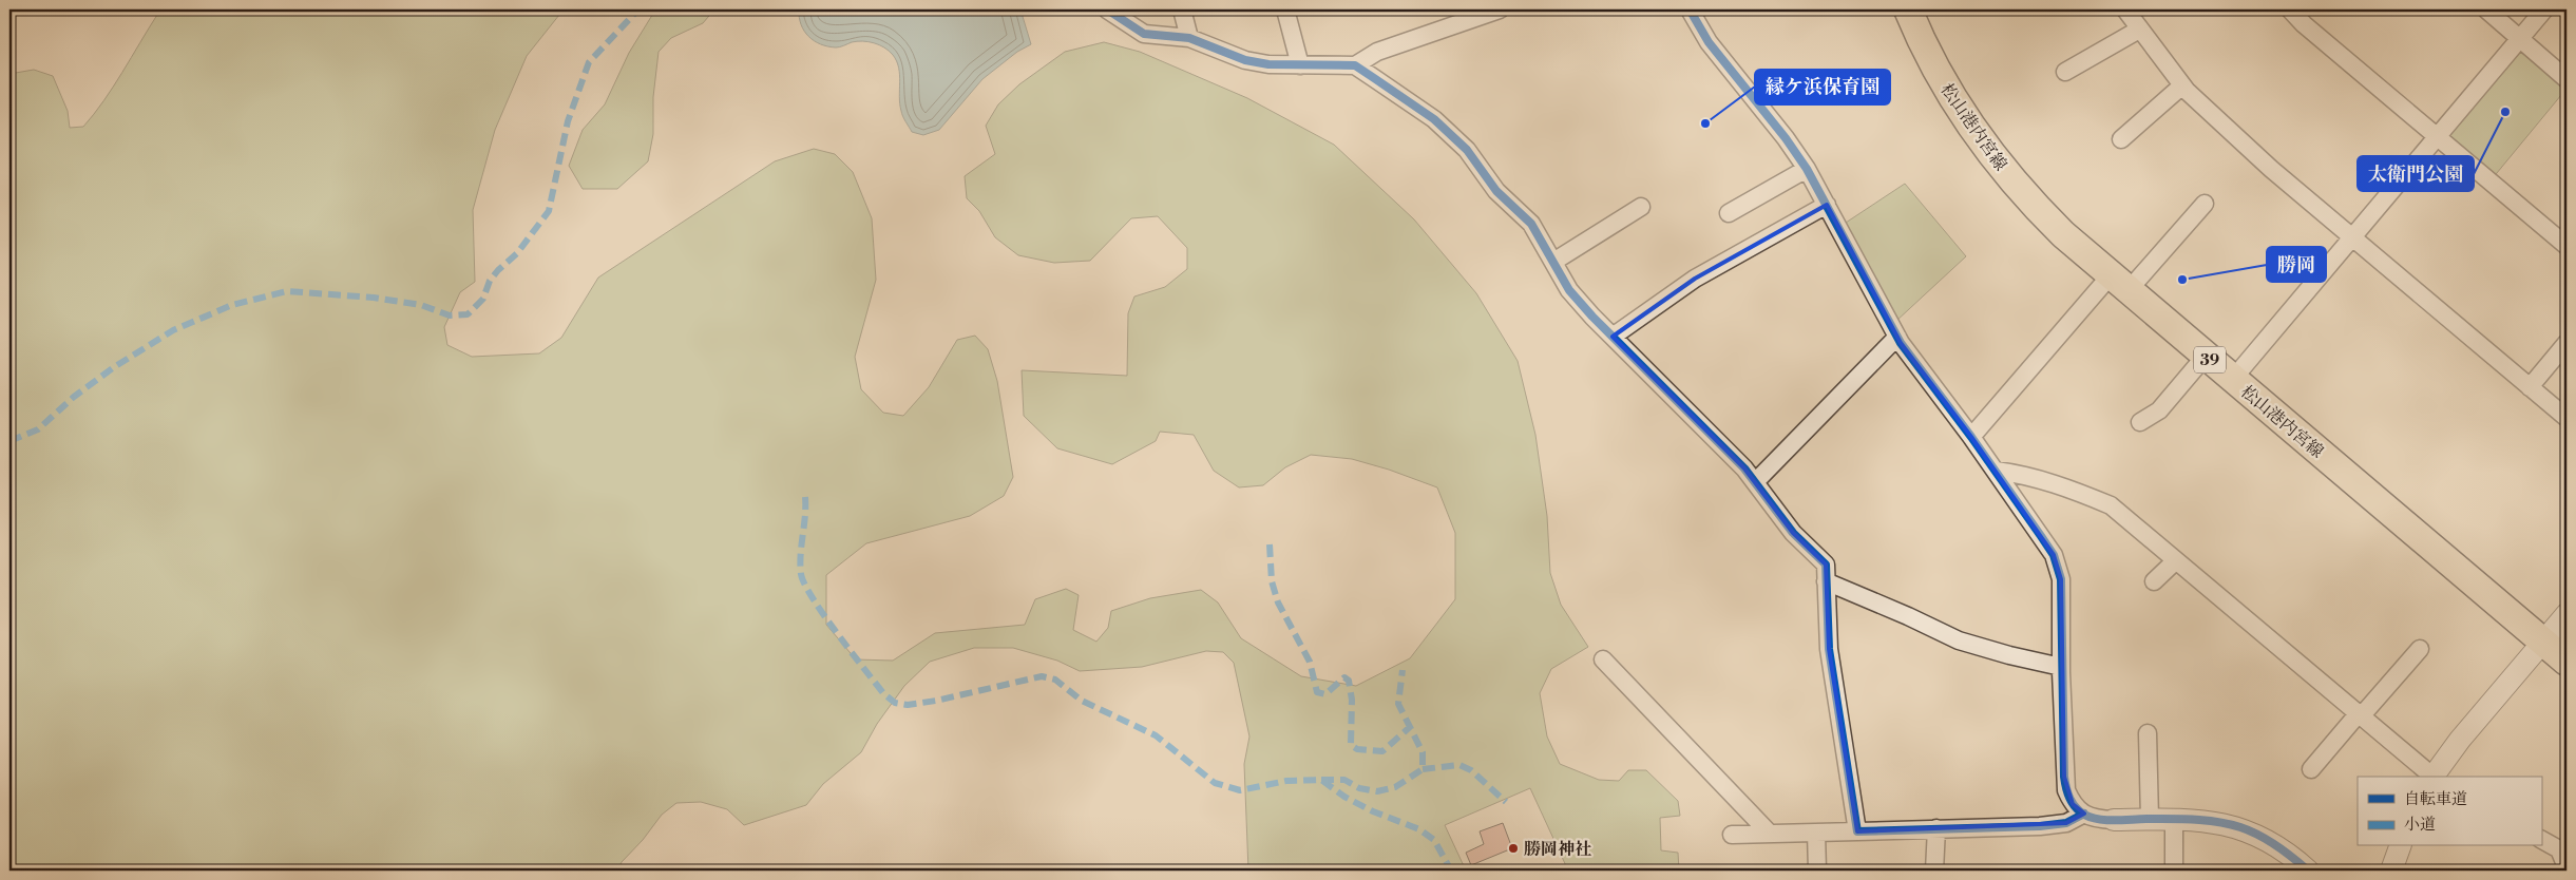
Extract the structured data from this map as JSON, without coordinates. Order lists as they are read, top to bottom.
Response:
{
  "streets": {
    "main road": ["松山港内宮線", "39"]
  },
  "places": [
    "太衛門公園",
    "縁ケ浜保育園",
    "勝岡",
    "勝岡神社"
  ],
  "legend": ["自転車道", "小道"]
}
